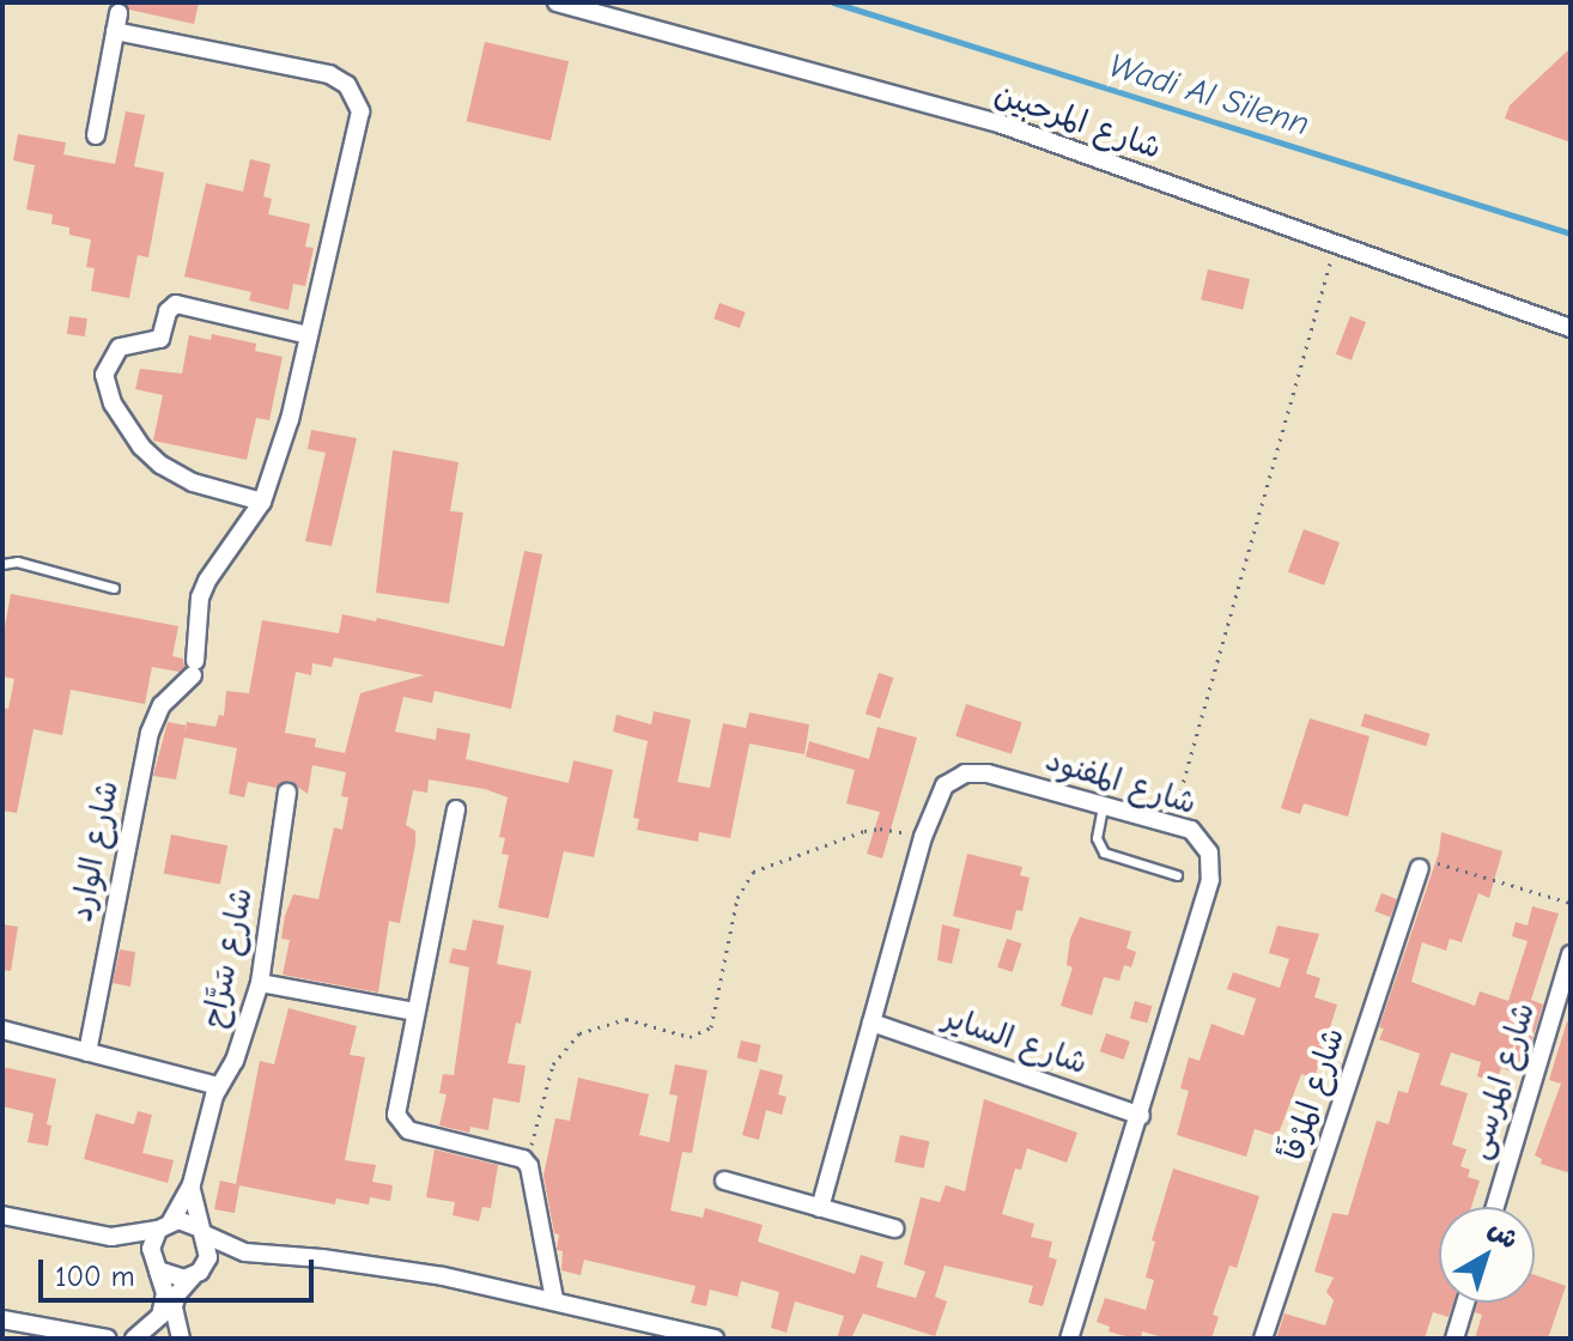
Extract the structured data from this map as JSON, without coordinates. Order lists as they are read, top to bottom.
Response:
{
  "streets": {
    "street": [
      "شارع المرحبين",
      "شارع المفنود",
      "شارع الوارد",
      "شارع سَرَّاح",
      "شارع الساير",
      "شارع المرسى",
      "شارع المرْفَأ"
    ]
  },
  "crossings": [
    ["شارع المفنود", "شارع الساير"]
  ],
  "water": ["Wadi Al Silenn"],
  "scale_bar": "100 m",
  "north": "top right"
}
